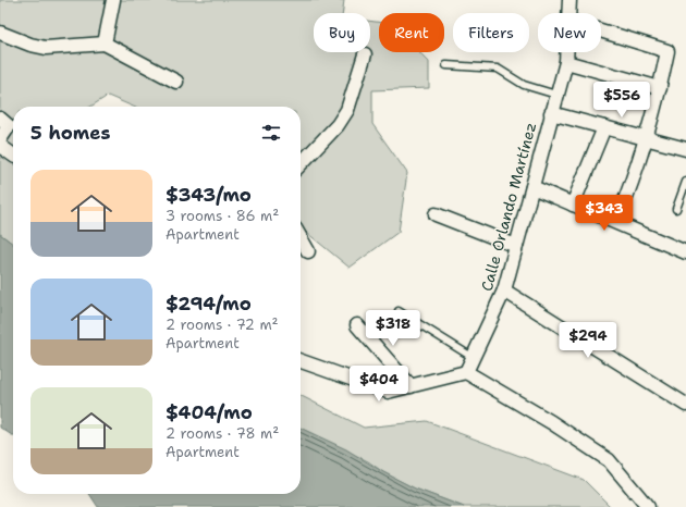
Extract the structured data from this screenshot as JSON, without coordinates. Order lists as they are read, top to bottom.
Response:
{
  "streets": {
    "street": ["Calle Orlando Martínez"]
  },
  "page": {
    "chip": [
      "Buy",
      "Rent",
      "Filters",
      "New"
    ],
    "price": [
      "$556",
      "$343",
      "$318",
      "$294",
      "$404"
    ],
    "heading": "5 homes",
    "list": [
      {
        "name": "$343/mo",
        "note": "3 rooms · 86 m² · Apartment"
      },
      {
        "name": "$294/mo",
        "note": "2 rooms · 72 m² · Apartment"
      },
      {
        "name": "$404/mo",
        "note": "2 rooms · 78 m² · Apartment"
      }
    ]
  }
}
